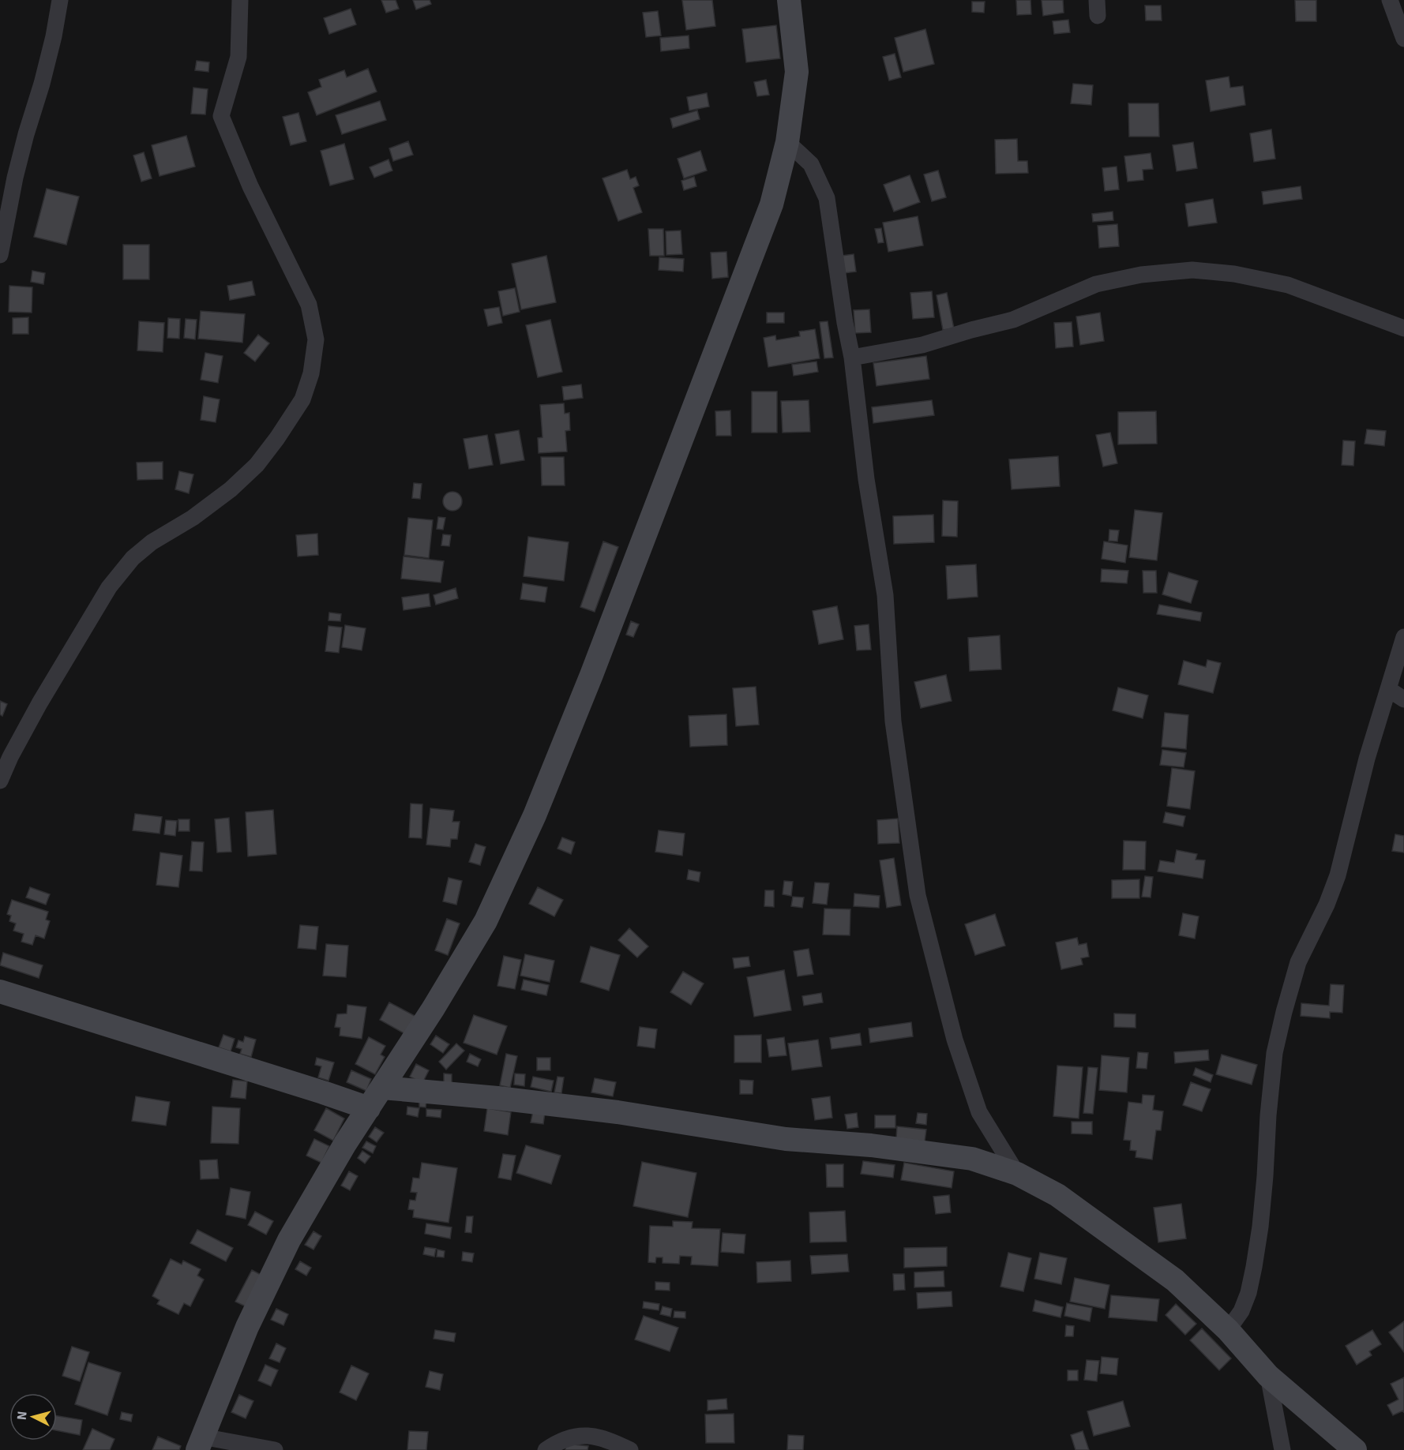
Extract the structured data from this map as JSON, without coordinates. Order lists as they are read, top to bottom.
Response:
{
  "north": "left"
}
